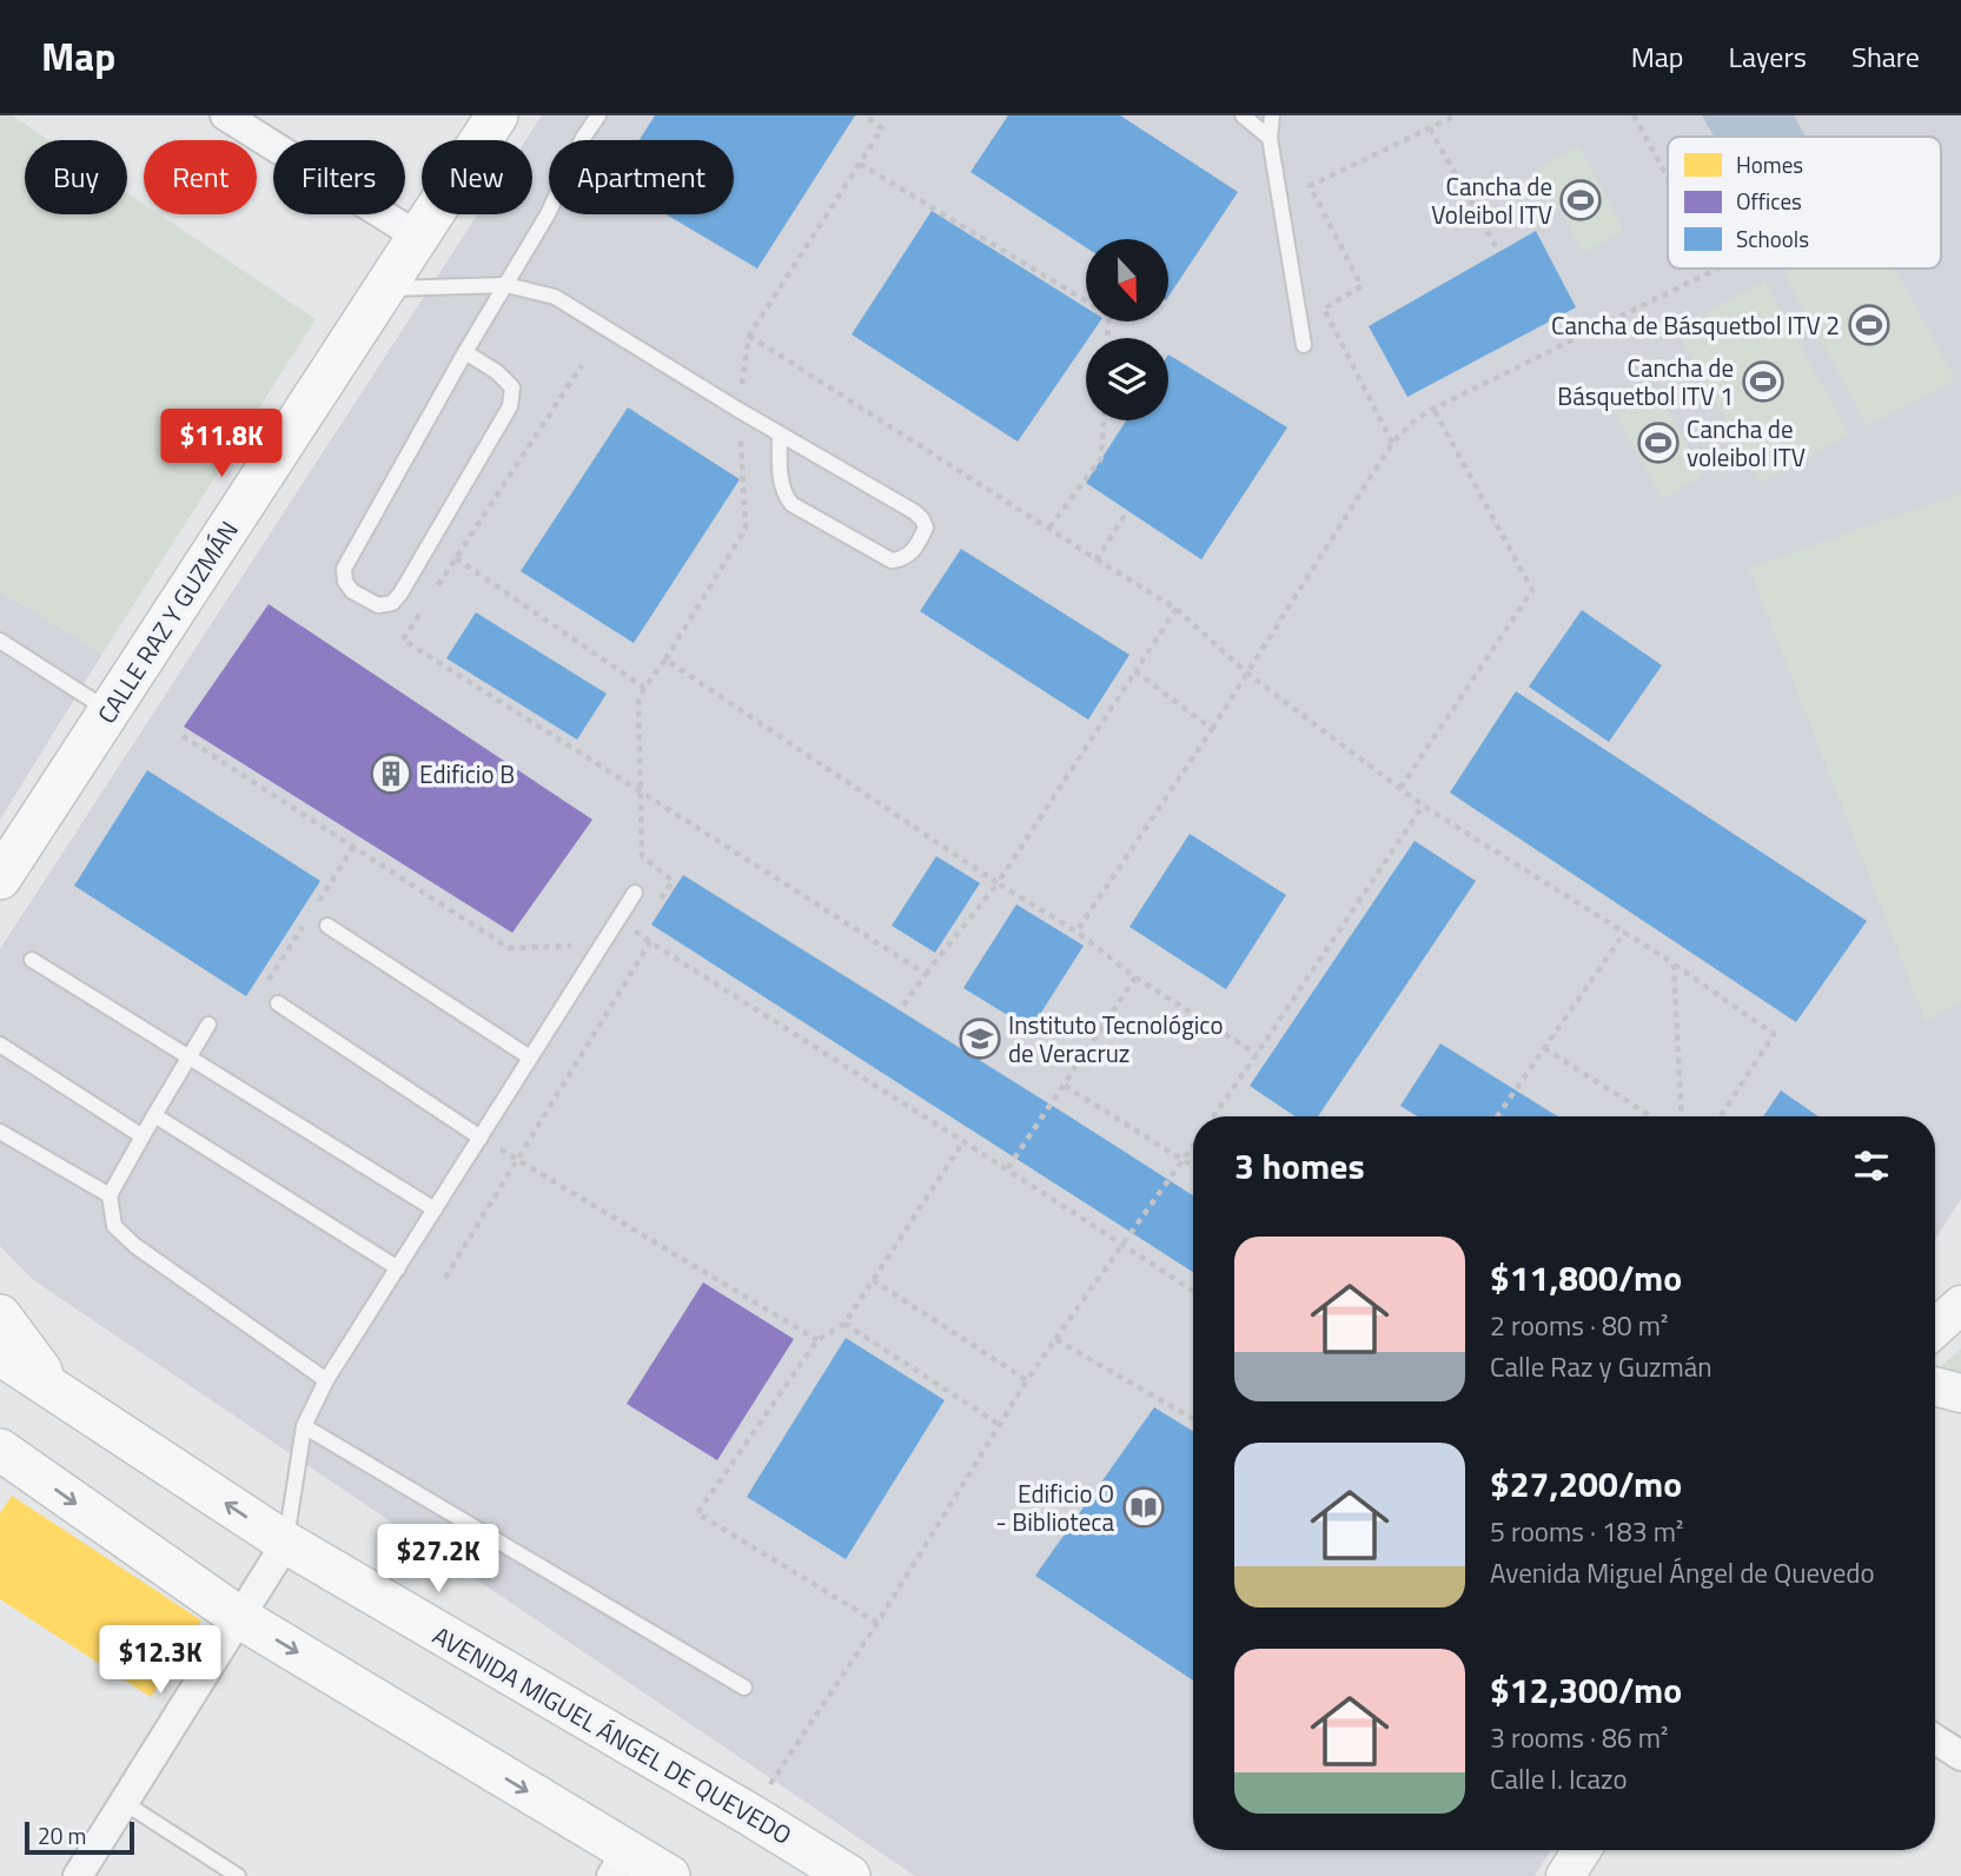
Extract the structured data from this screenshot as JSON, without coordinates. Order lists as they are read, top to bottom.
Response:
{
  "streets": {
    "main road": ["CALLE RAZ Y GUZMÁN", "AVENIDA MIGUEL ÁNGEL DE QUEVEDO"]
  },
  "places": {
    "sports": [
      "Cancha de Voleibol ITV",
      "Cancha de Básquetbol ITV 2",
      "Cancha de Básquetbol ITV 1",
      "Cancha de voleibol ITV"
    ],
    "building": ["Edificio B"],
    "school or university": ["Instituto Tecnológico de Veracruz"],
    "library": ["Edificio O - Biblioteca"]
  },
  "legend": ["Homes", "Offices", "Schools"],
  "scale_bar": "20 m",
  "north": "bottom",
  "page": {
    "header": "Map",
    "nav": ["Map", "Layers", "Share"],
    "chip": [
      "Buy",
      "Rent",
      "Filters",
      "New",
      "Apartment"
    ],
    "price": ["$11.8K", "$27.2K", "$12.3K"],
    "heading": "3 homes",
    "list": [
      {
        "name": "$11,800/mo",
        "note": "2 rooms · 80 m² · Calle Raz y Guzmán"
      },
      {
        "name": "$27,200/mo",
        "note": "5 rooms · 183 m² · Avenida Miguel Ángel de Quevedo"
      },
      {
        "name": "$12,300/mo",
        "note": "3 rooms · 86 m² · Calle I. Icazo"
      }
    ],
    "scale": "20 m"
  }
}
